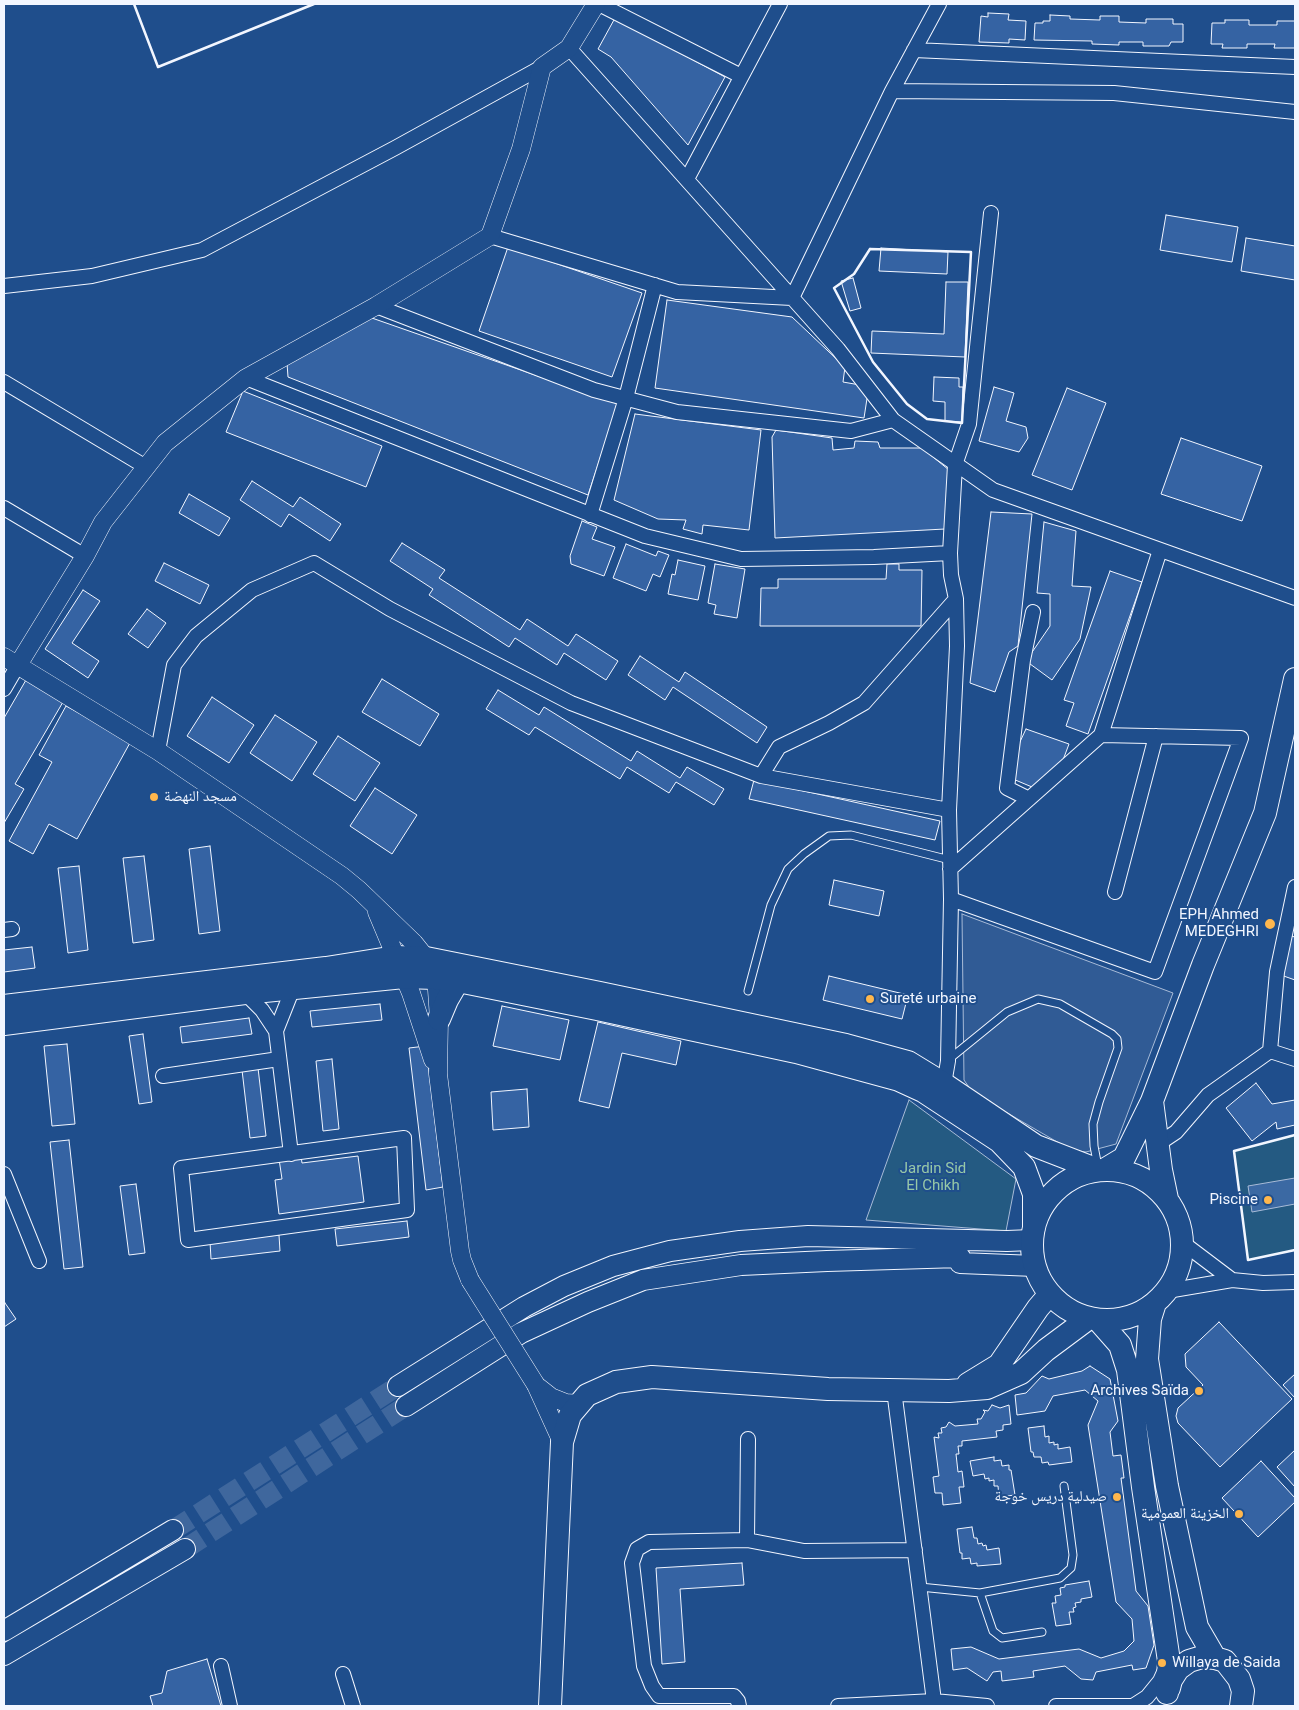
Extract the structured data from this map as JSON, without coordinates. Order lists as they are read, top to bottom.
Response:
{
  "parks": ["Jardin Sid El Chikh"],
  "places": [
    "مسجد النهضة",
    "EPH Ahmed MEDEGHRI",
    "Sureté urbaine",
    "Piscine",
    "Archives Saïda",
    "صيدلية دريس خوجة",
    "الخزينة العمومية",
    "Willaya de Saida"
  ]
}
